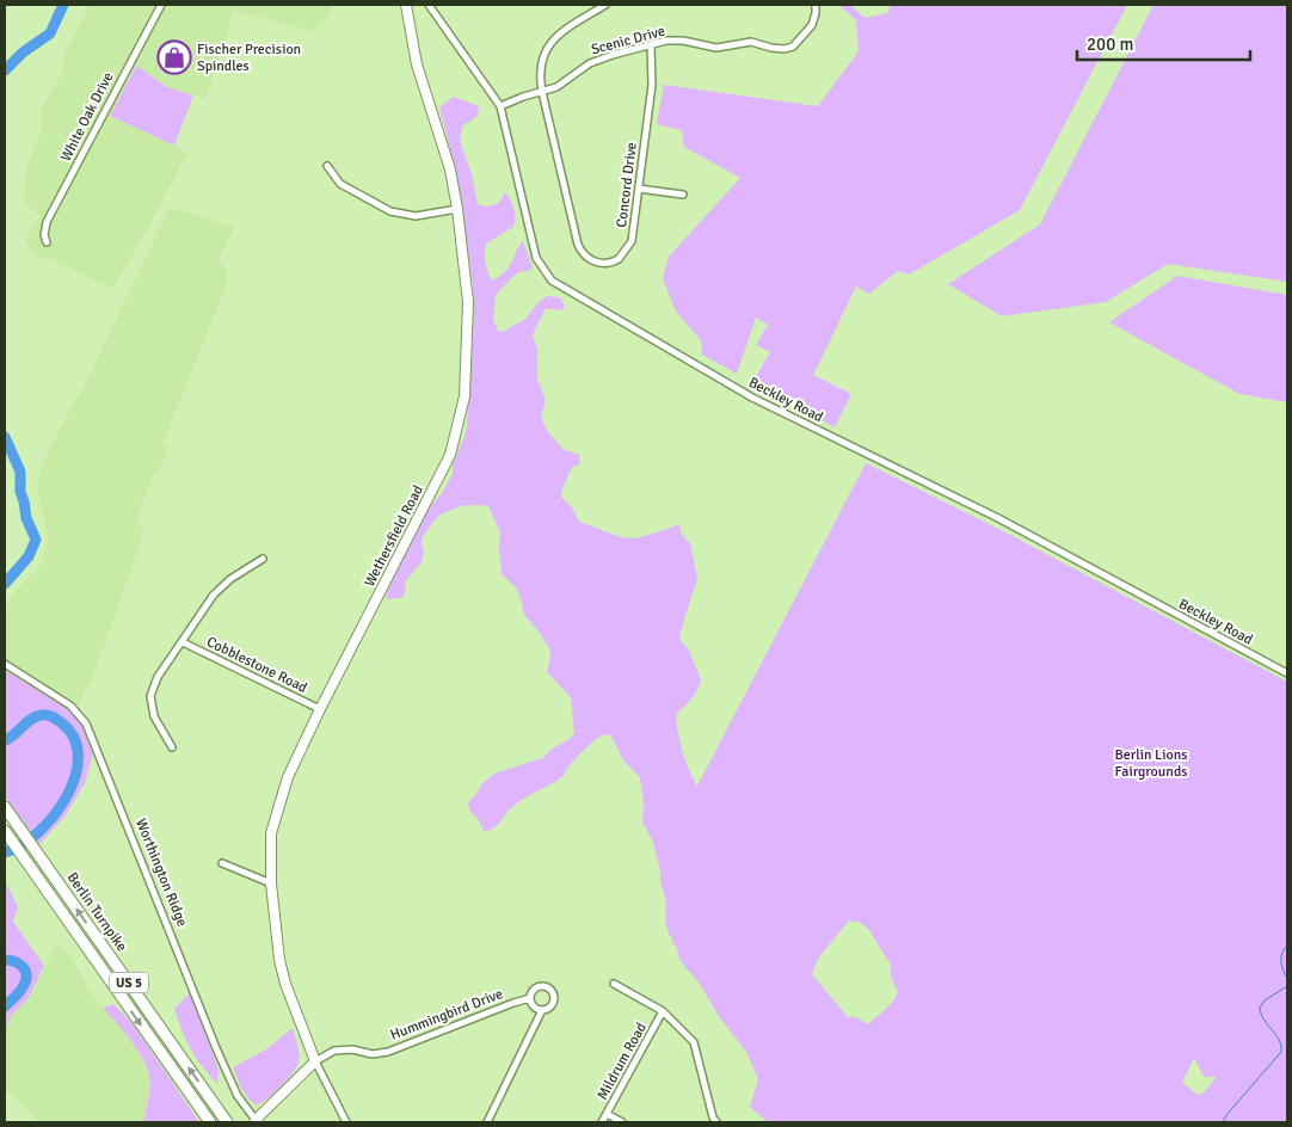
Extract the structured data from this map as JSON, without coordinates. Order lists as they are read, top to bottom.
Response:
{
  "streets": {
    "highway": ["Berlin Turnpike", "US 5"],
    "street": [
      "Scenic Drive",
      "White Oak Drive",
      "Concord Drive",
      "Beckley Road",
      "Wethersfield Road",
      "Cobblestone Road",
      "Worthington Ridge",
      "Hummingbird Drive",
      "Mildrum Road"
    ]
  },
  "crossings": [
    ["Scenic Drive", "Concord Drive"],
    ["Scenic Drive", "Beckley Road"],
    ["Wethersfield Road", "Cobblestone Road"],
    ["Wethersfield Road", "Hummingbird Drive"],
    ["Worthington Ridge", "Hummingbird Drive"]
  ],
  "parks": ["Berlin Lions Fairgrounds"],
  "places": {
    "shop": ["Fischer Precision Spindles"]
  },
  "scale_bar": "200 m"
}
